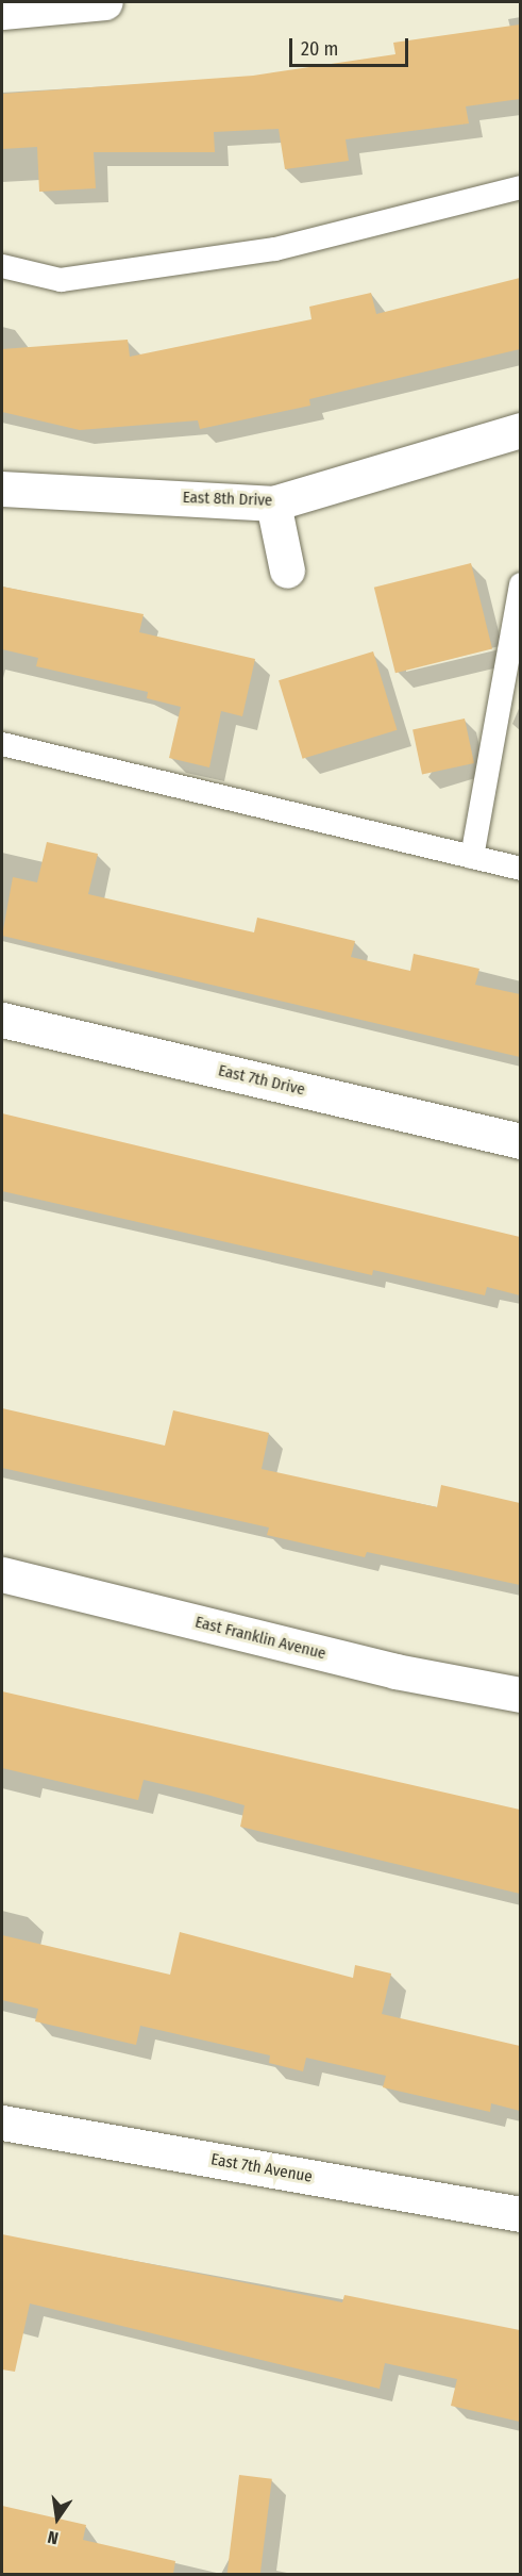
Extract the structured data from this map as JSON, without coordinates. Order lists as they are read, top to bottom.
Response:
{
  "streets": {
    "street": [
      "East 8th Drive",
      "East 7th Drive",
      "East Franklin Avenue",
      "East 7th Avenue"
    ]
  },
  "scale_bar": "20 m",
  "north": "bottom"
}
